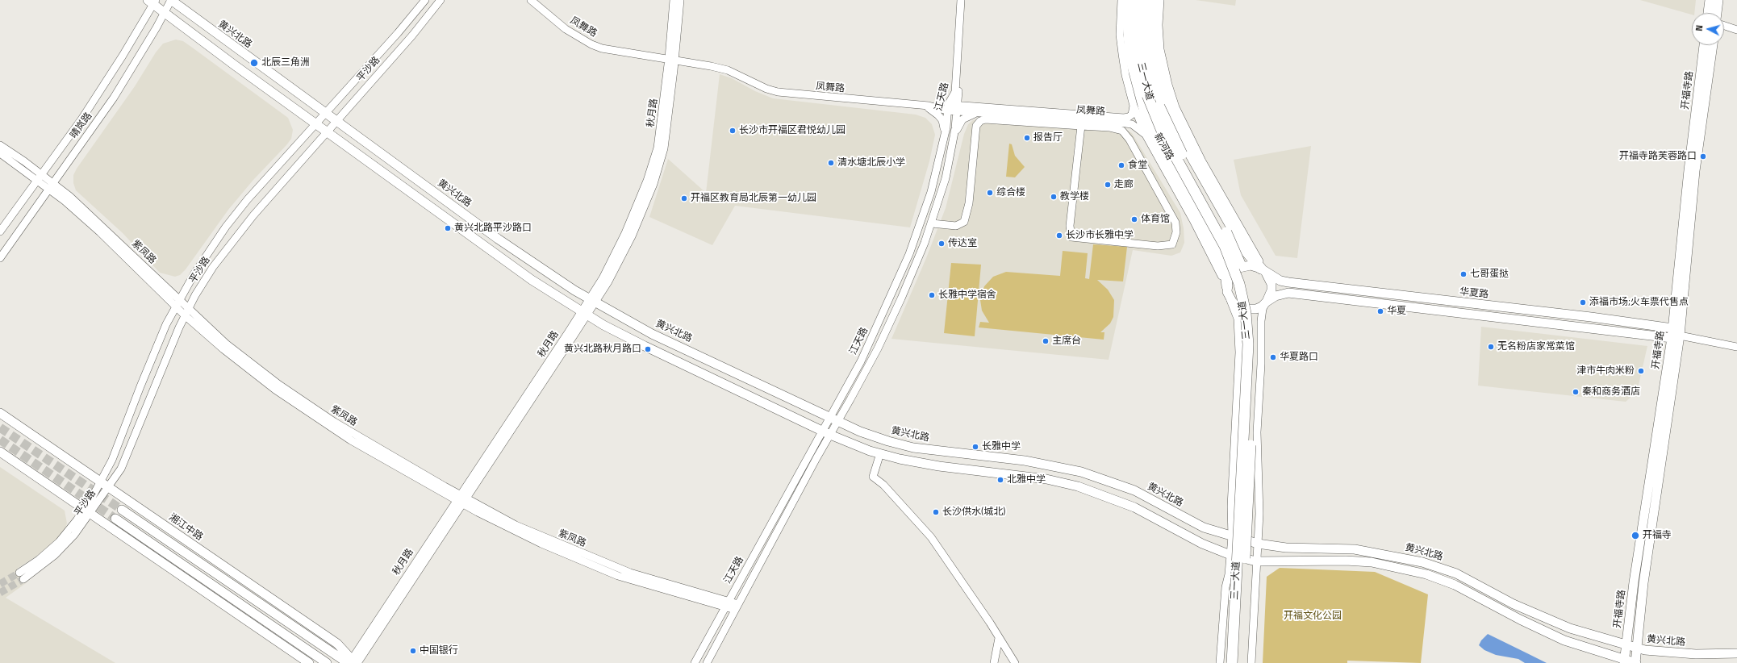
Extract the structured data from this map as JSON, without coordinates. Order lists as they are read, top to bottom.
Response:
{
  "streets": {
    "highway": ["三一大道"],
    "main road": [
      "黄兴北路",
      "开福寺路",
      "华夏路",
      "湘江中路"
    ],
    "street": [
      "凤舞路",
      "平沙路",
      "江天路",
      "秋月路",
      "晴岚路",
      "新河路",
      "紫凤路"
    ]
  },
  "crossings": [
    ["凤舞路", "江天路"],
    ["凤舞路", "秋月路"],
    ["凤舞路", "新河路"],
    ["黄兴北路", "平沙路"],
    ["黄兴北路", "开福寺路"],
    ["黄兴北路", "江天路"],
    ["黄兴北路", "秋月路"],
    ["黄兴北路", "晴岚路"],
    ["黄兴北路", "新河路"],
    ["平沙路", "紫凤路"],
    ["平沙路", "湘江中路"],
    ["开福寺路", "华夏路"],
    ["江天路", "紫凤路"],
    ["秋月路", "紫凤路"],
    ["秋月路", "湘江中路"],
    ["晴岚路", "紫凤路"],
    ["新河路", "华夏路"]
  ],
  "parks": ["开福文化公园"],
  "places": [
    "北辰三角洲",
    "长沙市开福区君悦幼儿园",
    "报告厅",
    "开福寺路芙蓉路口",
    "清水塘北辰小学",
    "食堂",
    "走廊",
    "综合楼",
    "教学楼",
    "开福区教育局北辰第一幼儿园",
    "体育馆",
    "黄兴北路平沙路口",
    "长沙市长雅中学",
    "传达室",
    "七哥蛋挞",
    "长雅中学宿舍",
    "添福市场;火车票代售点",
    "华夏",
    "主席台",
    "无名粉店家常菜馆",
    "黄兴北路秋月路口",
    "华夏路口",
    "津市牛肉米粉",
    "秦和商务酒店",
    "长雅中学",
    "北雅中学",
    "长沙供水(城北)",
    "开福寺",
    "中国银行"
  ],
  "north": "left"
}
